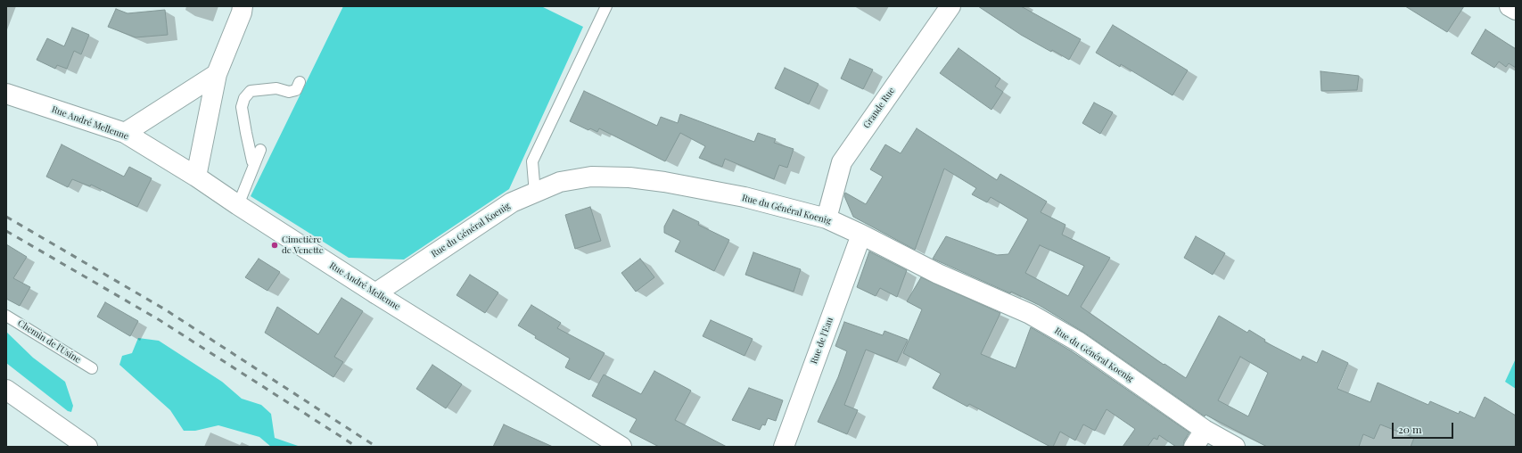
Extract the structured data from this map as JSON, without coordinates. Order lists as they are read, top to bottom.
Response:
{
  "streets": {
    "street": [
      "Grande Rue",
      "Rue André Mellenne",
      "Rue du Général Koenig",
      "Rue de l'Eau"
    ],
    "lane": ["Chemin de l'Usine"]
  },
  "crossings": [
    ["Grande Rue", "Rue du Général Koenig"],
    ["Rue André Mellenne", "Rue du Général Koenig"],
    ["Rue du Général Koenig", "Rue de l'Eau"]
  ],
  "places": ["Cimetière de Venette"],
  "scale_bar": "20 m"
}
